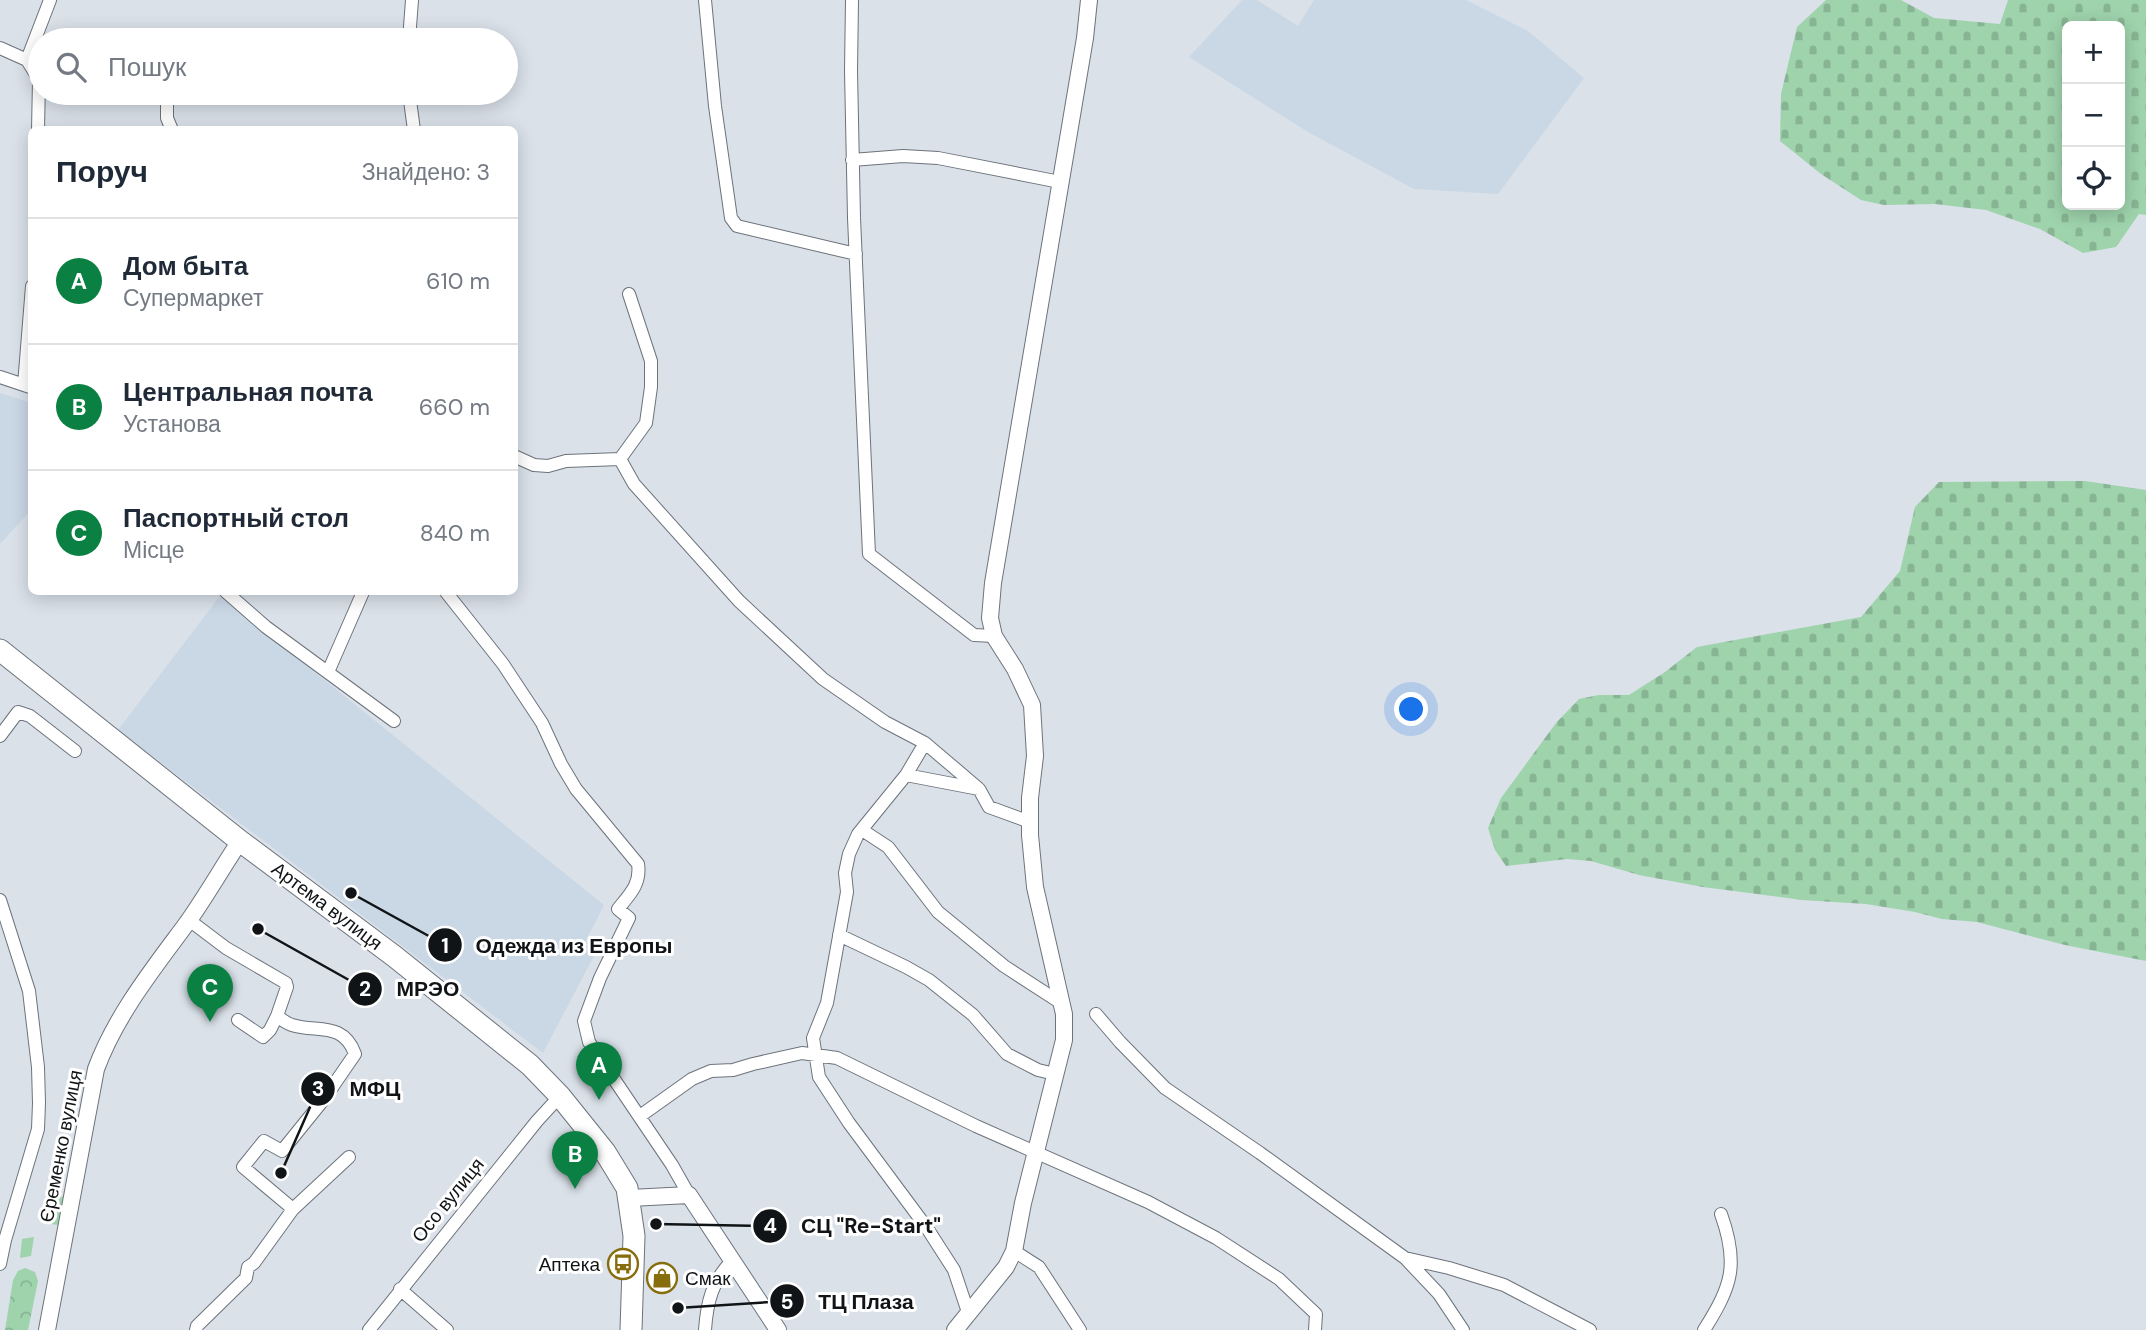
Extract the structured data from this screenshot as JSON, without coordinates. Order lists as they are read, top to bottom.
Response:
{
  "streets": {
    "highway": ["Артема вулиця"],
    "street": ["Єременко вулиця", "Осо вулиця"]
  },
  "crossings": [
    ["Артема вулиця", "Єременко вулиця"],
    ["Артема вулиця", "Осо вулиця"]
  ],
  "places": {
    "other": [
      "Одежда из Европы",
      "МРЭО",
      "МФЦ",
      "СЦ \"Re-Start\"",
      "ТЦ Плаза"
    ],
    "bus stop": ["Аптека"],
    "shop": ["Смак"]
  },
  "page": {
    "map_buttons": ["+", "−"],
    "search": "Пошук",
    "heading": ["Поруч", "Знайдено: 3"],
    "list": [
      {
        "mark": "A",
        "name": "Дом быта",
        "note": "Супермаркет",
        "value": "610 m"
      },
      {
        "mark": "B",
        "name": "Центральная почта",
        "note": "Установа",
        "value": "660 m"
      },
      {
        "mark": "C",
        "name": "Паспортный стол",
        "note": "Місце",
        "value": "840 m"
      }
    ],
    "pins": ["C", "A", "B"]
  }
}
